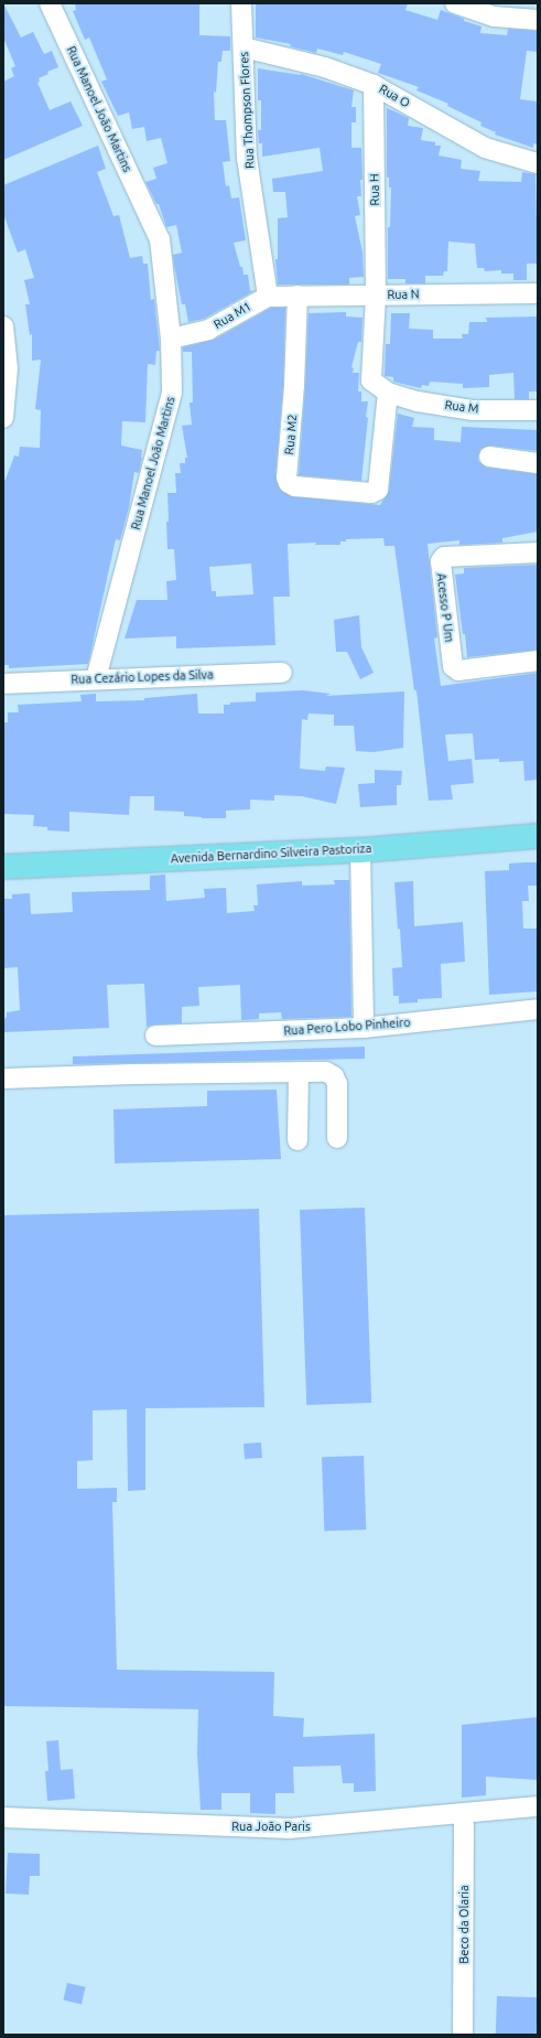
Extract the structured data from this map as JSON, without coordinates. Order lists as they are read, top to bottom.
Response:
{
  "streets": {
    "main road": ["Avenida Bernardino Silveira Pastoriza"],
    "street": [
      "Rua O",
      "Rua Manoel João Martins",
      "Rua Thompson Flores",
      "Rua H",
      "Rua N",
      "Rua M1",
      "Rua M",
      "Rua M2",
      "Acesso P Um",
      "Rua Cezário Lopes da Silva",
      "Rua Pero Lobo Pinheiro",
      "Rua João Paris",
      "Beco da Olaria"
    ]
  },
  "crossings": [
    ["Rua O", "Rua Thompson Flores"],
    ["Rua O", "Rua H"],
    ["Rua Manoel João Martins", "Rua M1"],
    ["Rua Manoel João Martins", "Rua Cezário Lopes da Silva"],
    ["Rua Thompson Flores", "Rua N"],
    ["Rua Thompson Flores", "Rua M1"],
    ["Rua H", "Rua N"],
    ["Rua H", "Rua M"],
    ["Rua N", "Rua M1"],
    ["Rua N", "Rua M"],
    ["Rua N", "Rua M2"],
    ["Rua M", "Rua M2"],
    ["Rua João Paris", "Beco da Olaria"]
  ]
}
